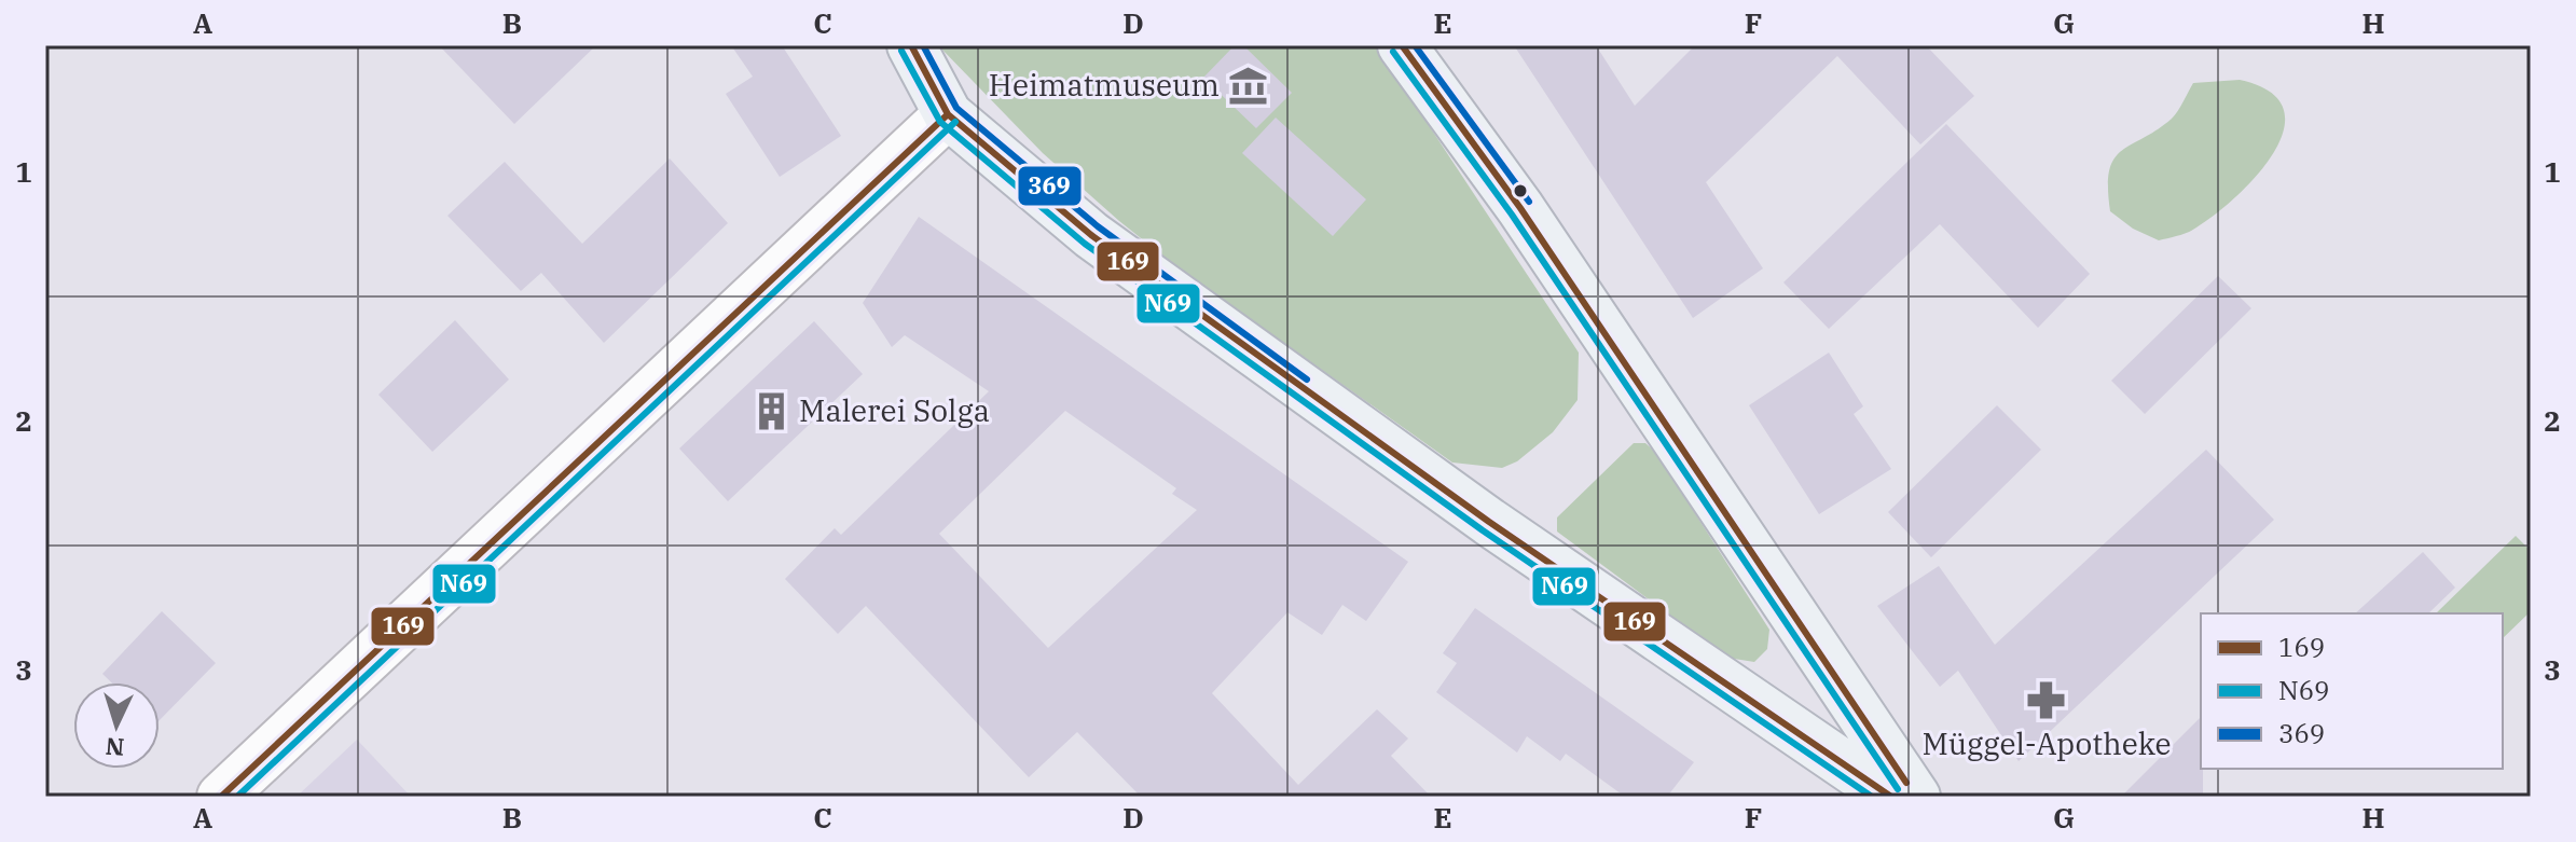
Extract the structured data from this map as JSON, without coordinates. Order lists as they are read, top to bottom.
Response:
{
  "places": {
    "museum": ["Heimatmuseum"],
    "building": ["Malerei Solga"],
    "pharmacy": ["Müggel-Apotheke"]
  },
  "lines": ["transit line 169", "transit line 369", "transit line N69"],
  "legend": ["169", "N69", "369"],
  "north": "bottom",
  "grid": {
    "columns": [
      "A",
      "B",
      "C",
      "D",
      "E",
      "F",
      "G",
      "H"
    ],
    "rows": ["1", "2", "3"]
  }
}
